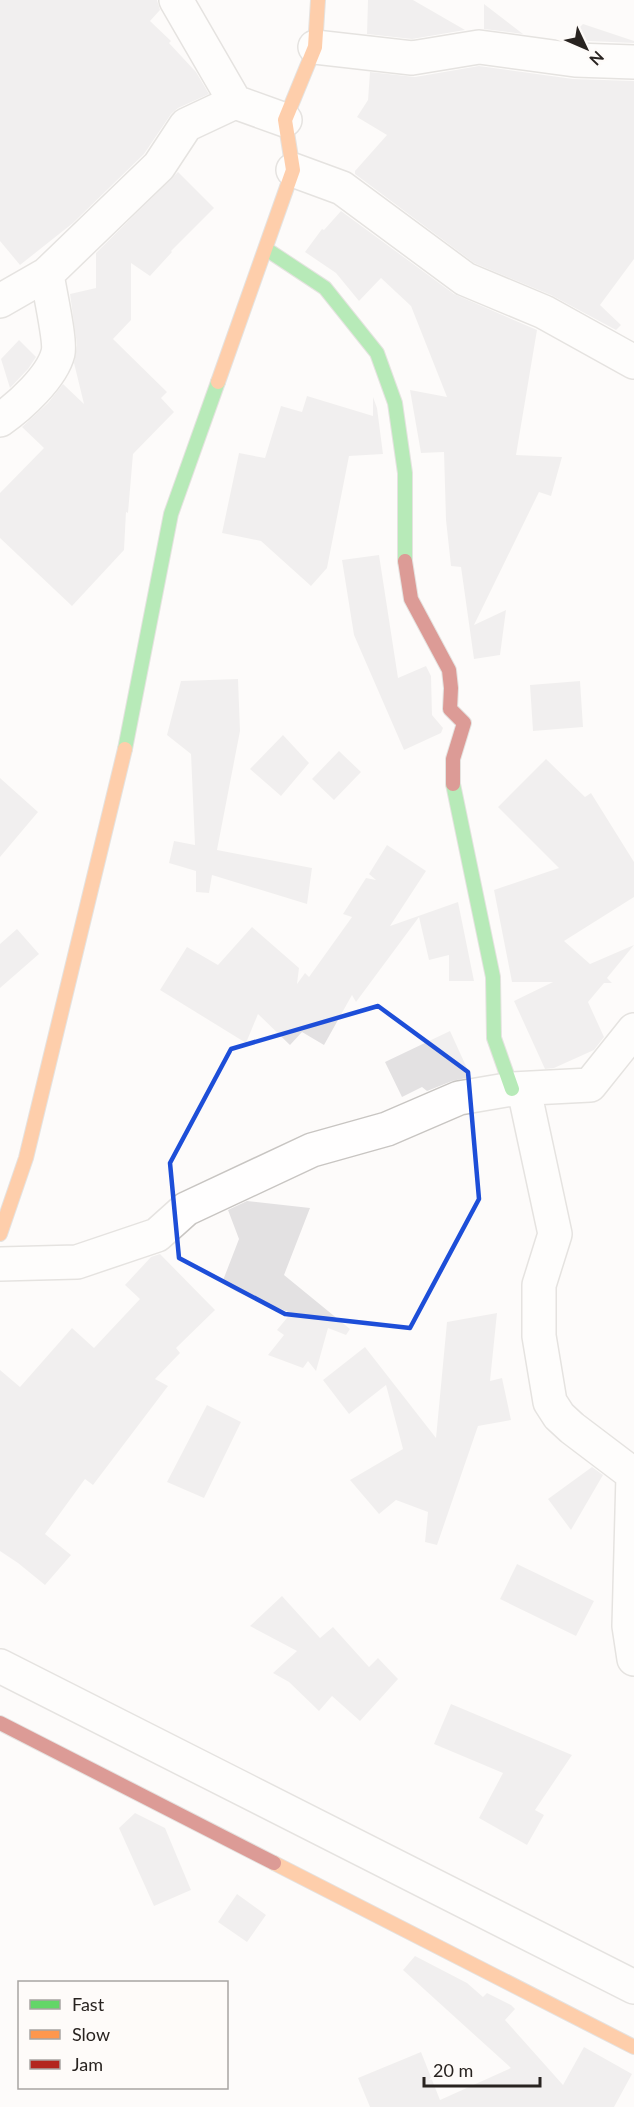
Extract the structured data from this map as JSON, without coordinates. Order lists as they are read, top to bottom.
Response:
{
  "legend": ["Fast", "Slow", "Jam"],
  "scale_bar": "20 m",
  "north": "bottom right"
}
